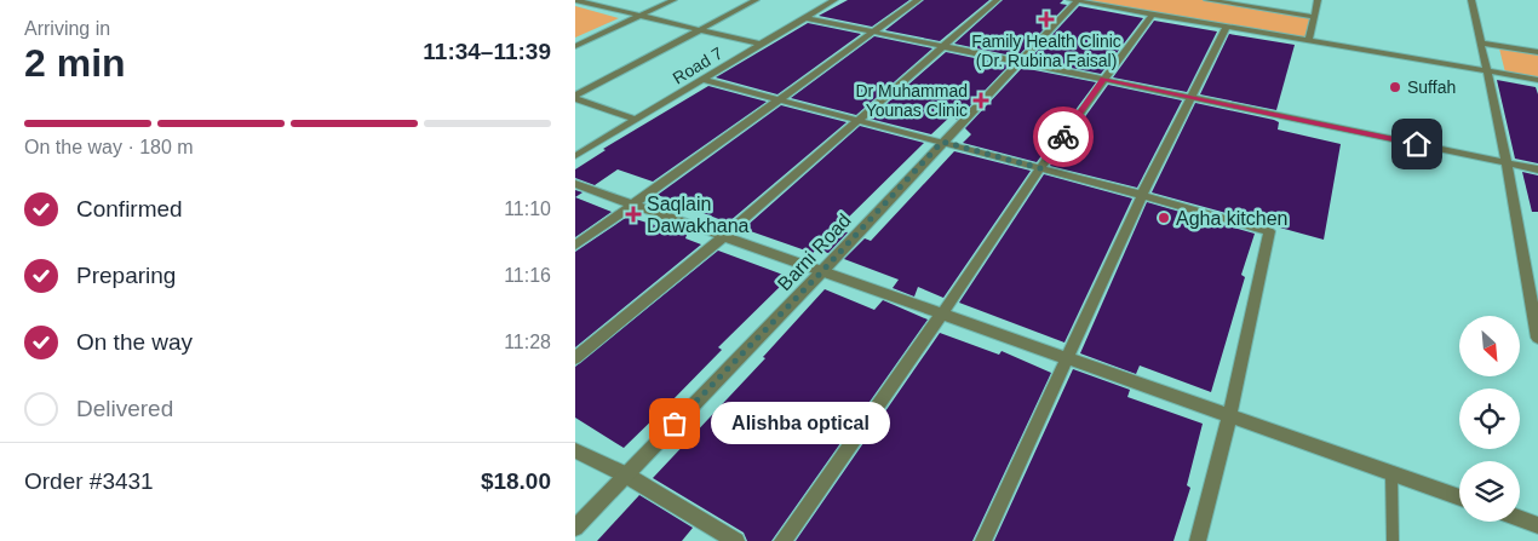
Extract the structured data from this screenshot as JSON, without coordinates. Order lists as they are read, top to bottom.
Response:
{
  "streets": {
    "street": ["Road 7", "Barni Road"]
  },
  "places": {
    "health": ["Family Health Clinic (Dr. Rubina Faisal)", "Dr Muhammad Younas Clinic", "Saqlain Dawakhana"],
    "other": ["Suffah", "Agha kitchen", "Alishba optical"]
  },
  "north": "bottom right",
  "page": {
    "heading": ["2 min", "Arriving in", "11:34–11:39"],
    "panel": ["Order #3431", "$18.00"],
    "bar": "On the way · 180 m",
    "list": [
      ["Confirmed", "11:10"],
      ["Preparing", "11:16"],
      ["On the way", "11:28"],
      "Delivered"
    ],
    "bubble": "Alishba optical"
  }
}
